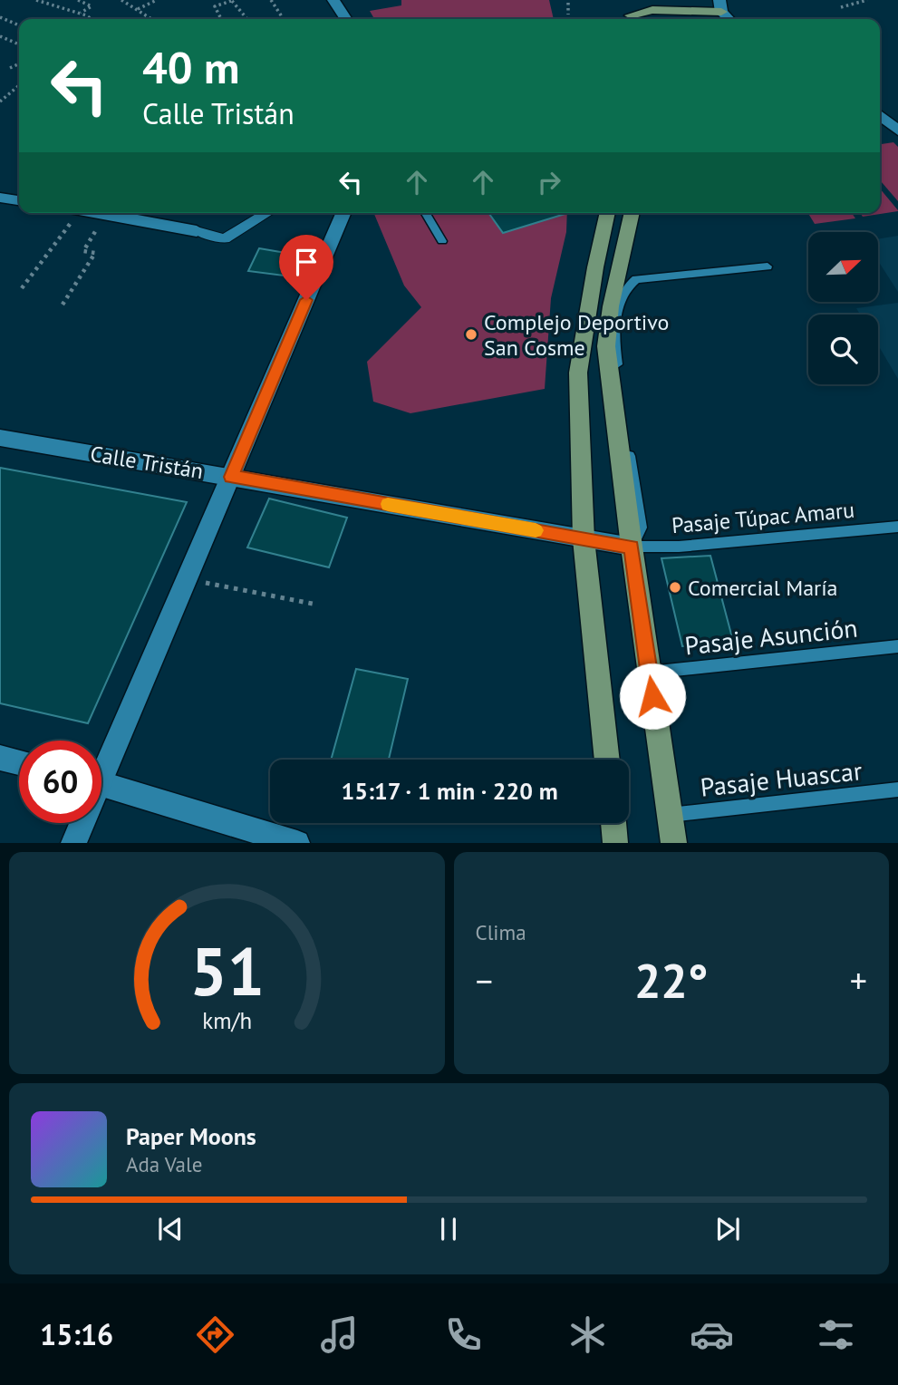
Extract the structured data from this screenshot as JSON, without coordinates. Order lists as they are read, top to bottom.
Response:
{
  "streets": {
    "street": ["Calle Tristán"],
    "lane": ["Pasaje Túpac Amaru", "Pasaje Asunción", "Pasaje Huascar"]
  },
  "crossings": [
    ["Calle Tristán", "Pasaje Túpac Amaru"]
  ],
  "places": ["Complejo Deportivo San Cosme", "Comercial María"],
  "north": "top right",
  "page": {
    "turn": ["40 m", "Calle Tristán"],
    "limit": "60",
    "trip": "15:17 · 1 min · 220 m",
    "tile": "Clima",
    "heat": ["−", "22°", "+"],
    "song": ["Paper Moons", "Ada Vale"],
    "tabs": "15:16",
    "gauge": ["51", "km/h"]
  }
}
